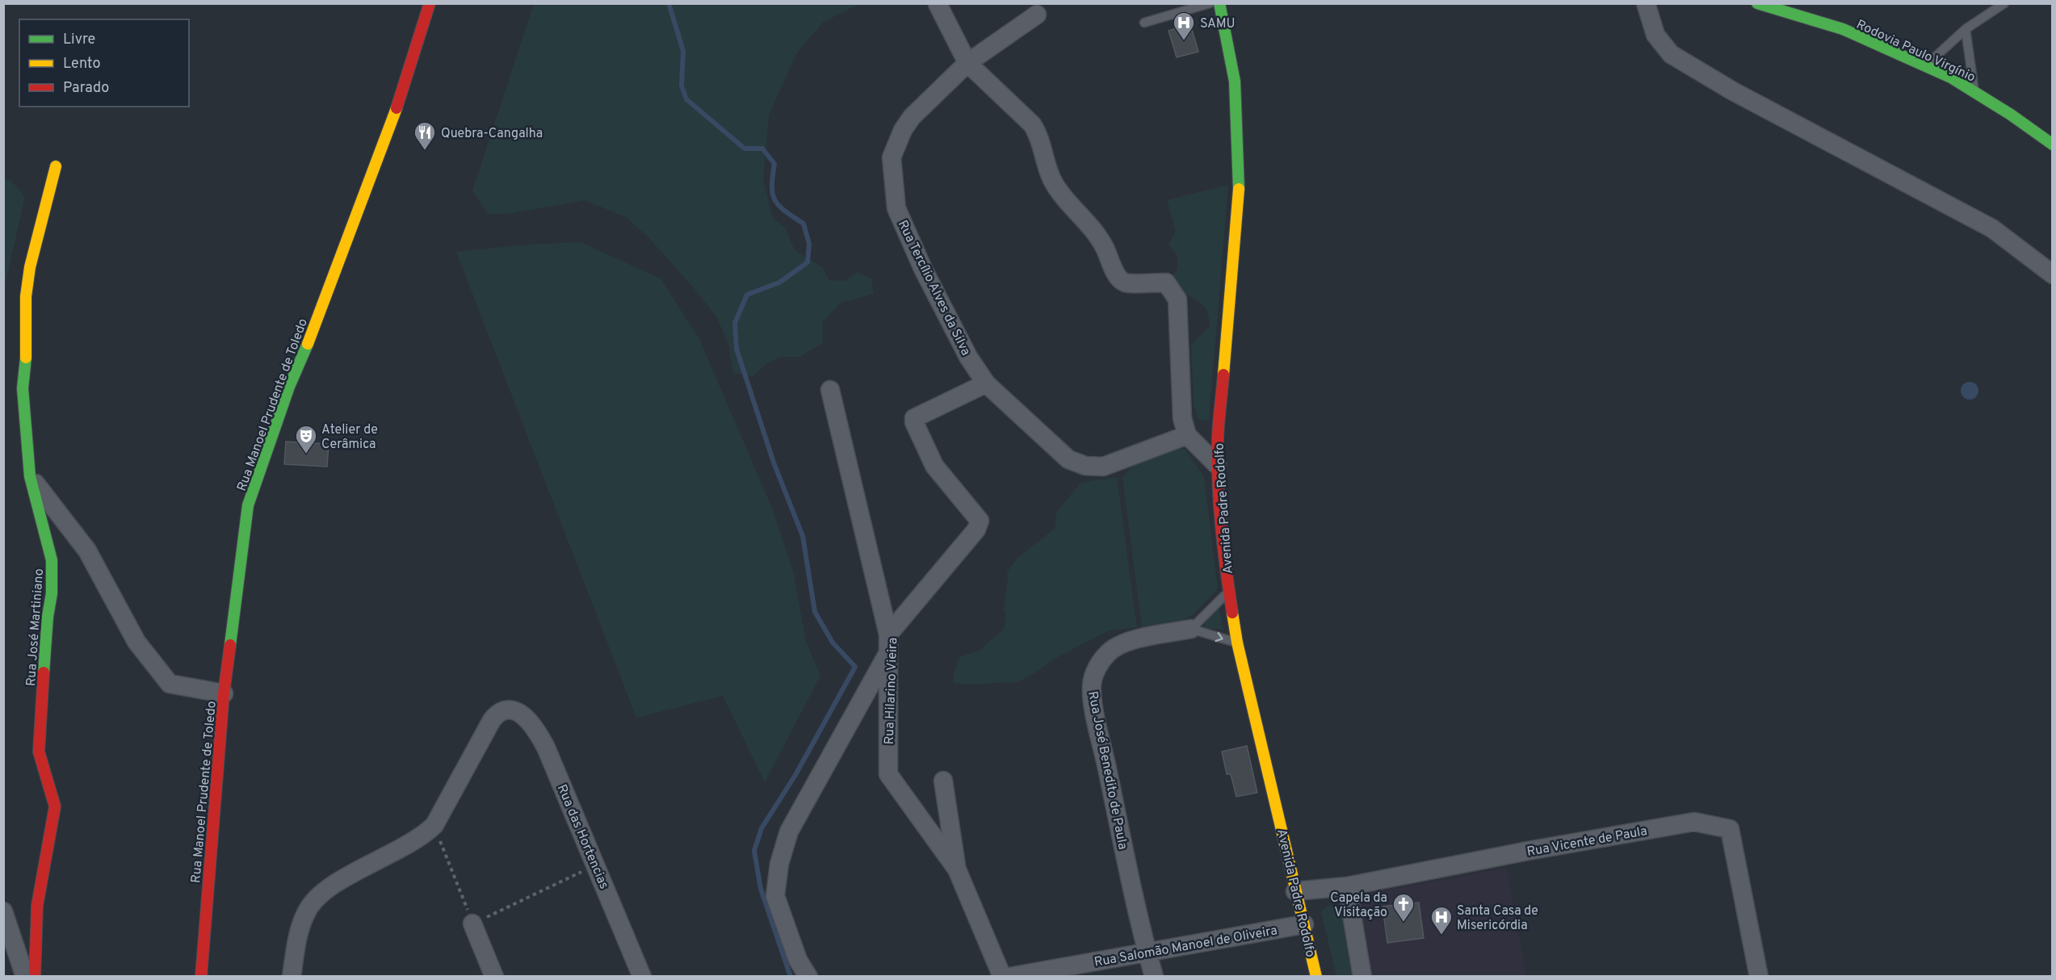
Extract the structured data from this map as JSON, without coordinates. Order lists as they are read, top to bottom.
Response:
{
  "streets": {
    "street": [
      "Rodovia Paulo Virgínio",
      "Rua Tercílio Alves da Silva",
      "Rua Manoel Prudente de Toledo",
      "Avenida Padre Rodolfo",
      "Rua José Martiniano",
      "Rua Hilarino Vieira",
      "Rua José Benedito de Paula",
      "Rua das Hortencias",
      "Rua Vicente de Paula",
      "Rua Salomão Manoel de Oliveira"
    ]
  },
  "crossings": [
    ["Rua Tercílio Alves da Silva", "Rua Hilarino Vieira"],
    ["Avenida Padre Rodolfo", "Rua Vicente de Paula"],
    ["Avenida Padre Rodolfo", "Rua Salomão Manoel de Oliveira"],
    ["Rua José Benedito de Paula", "Rua Salomão Manoel de Oliveira"]
  ],
  "places": {
    "hospital": ["SAMU", "Santa Casa de Misericórdia"],
    "restaurant": ["Quebra-Cangalha"],
    "theatre": ["Atelier de Cerâmica"],
    "church": ["Capela da Visitação"]
  },
  "legend": ["Livre", "Lento", "Parado"]
}
